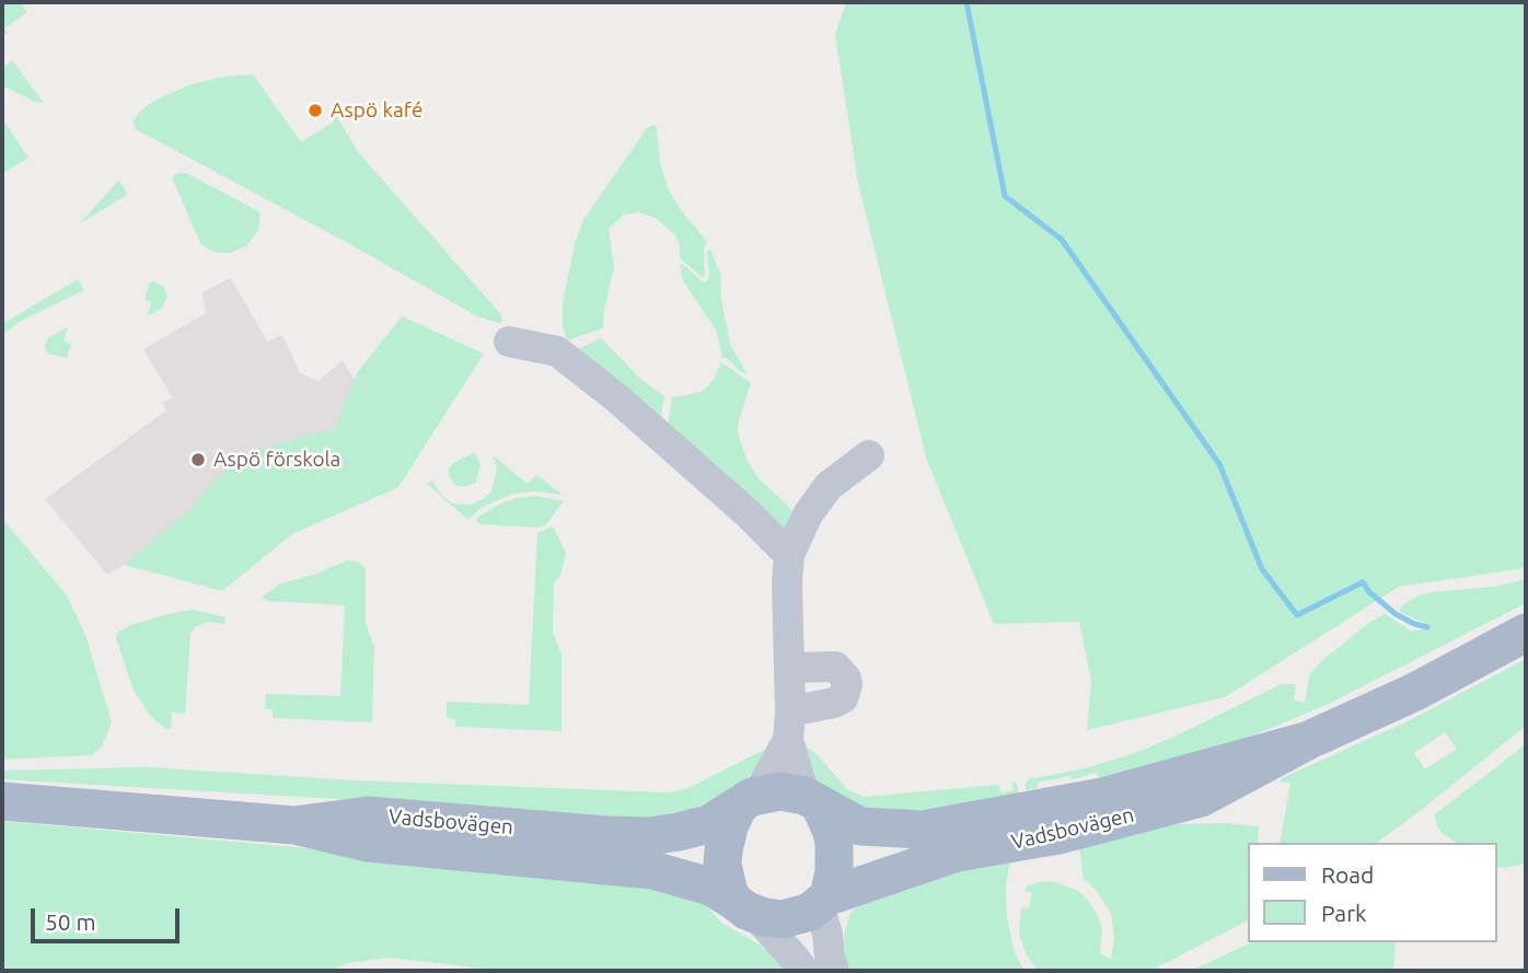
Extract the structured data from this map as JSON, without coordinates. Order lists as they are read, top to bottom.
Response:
{
  "streets": {
    "main road": ["Vadsbovägen"]
  },
  "places": ["Aspö kafé", "Aspö förskola"],
  "legend": ["Road", "Park"],
  "scale_bar": "50 m"
}
